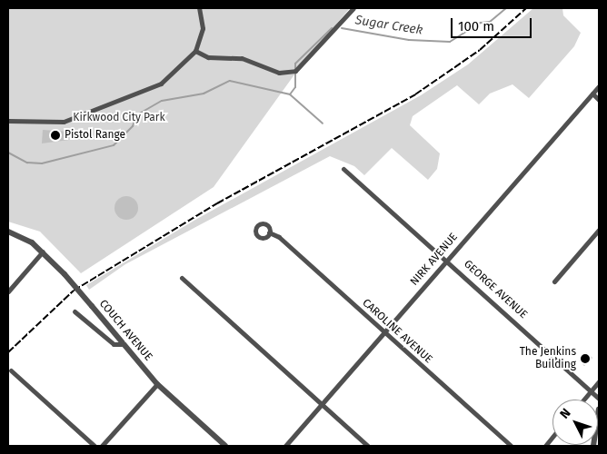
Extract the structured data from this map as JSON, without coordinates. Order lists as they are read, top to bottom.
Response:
{
  "streets": {
    "street": [
      "NIRK AVENUE",
      "GEORGE AVENUE",
      "COUCH AVENUE",
      "CAROLINE AVENUE"
    ]
  },
  "crossings": [
    ["NIRK AVENUE", "GEORGE AVENUE"],
    ["NIRK AVENUE", "CAROLINE AVENUE"]
  ],
  "water": ["Sugar Creek"],
  "parks": ["Kirkwood City Park"],
  "places": ["Pistol Range", "The Jenkins Building"],
  "scale_bar": "100 m",
  "north": "top left"
}
